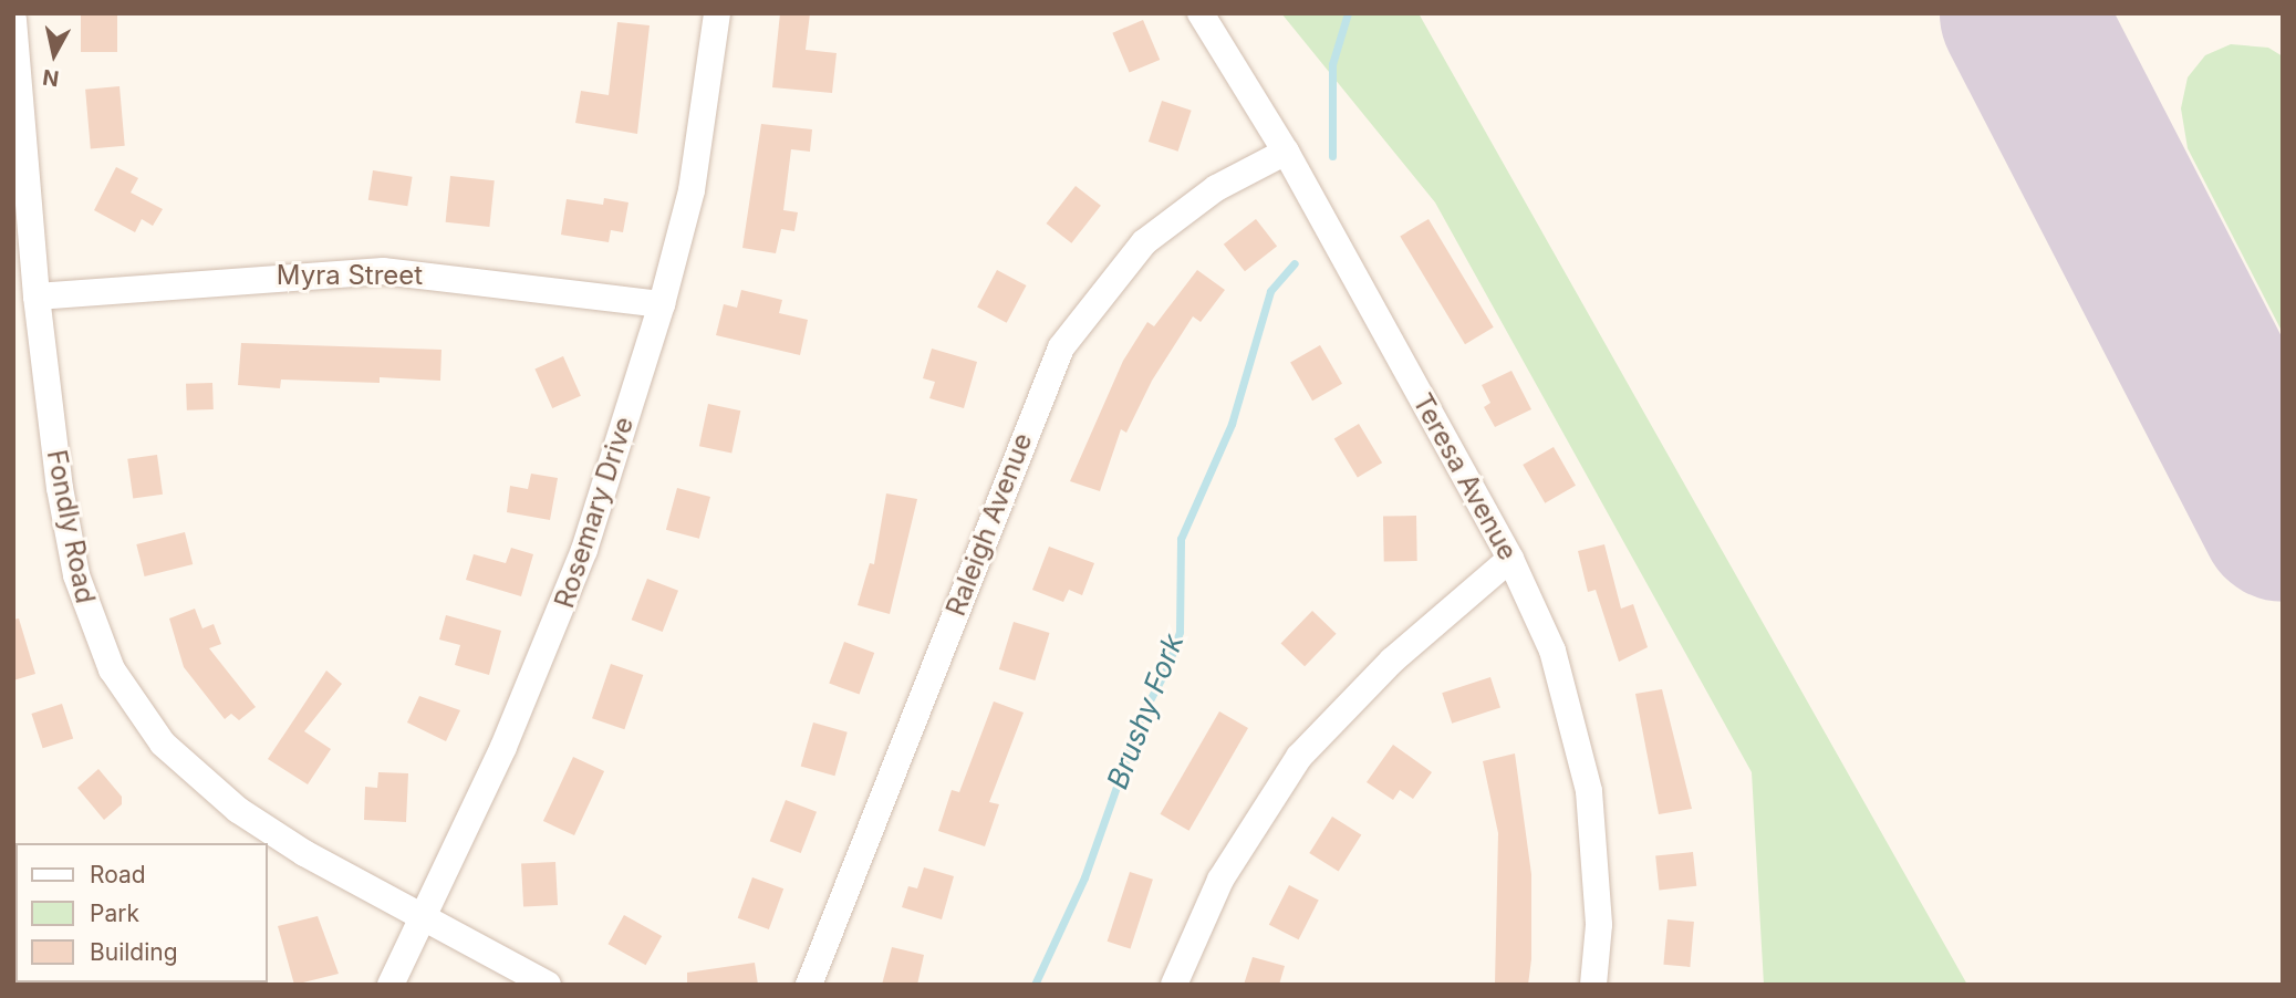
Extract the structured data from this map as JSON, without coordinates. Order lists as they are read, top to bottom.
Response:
{
  "streets": {
    "street": [
      "Myra Street",
      "Teresa Avenue",
      "Rosemary Drive",
      "Raleigh Avenue",
      "Fondly Road"
    ]
  },
  "crossings": [
    ["Myra Street", "Rosemary Drive"],
    ["Myra Street", "Fondly Road"],
    ["Teresa Avenue", "Raleigh Avenue"],
    ["Rosemary Drive", "Fondly Road"]
  ],
  "water": ["Brushy Fork"],
  "legend": ["Road", "Park", "Building"],
  "north": "bottom"
}
